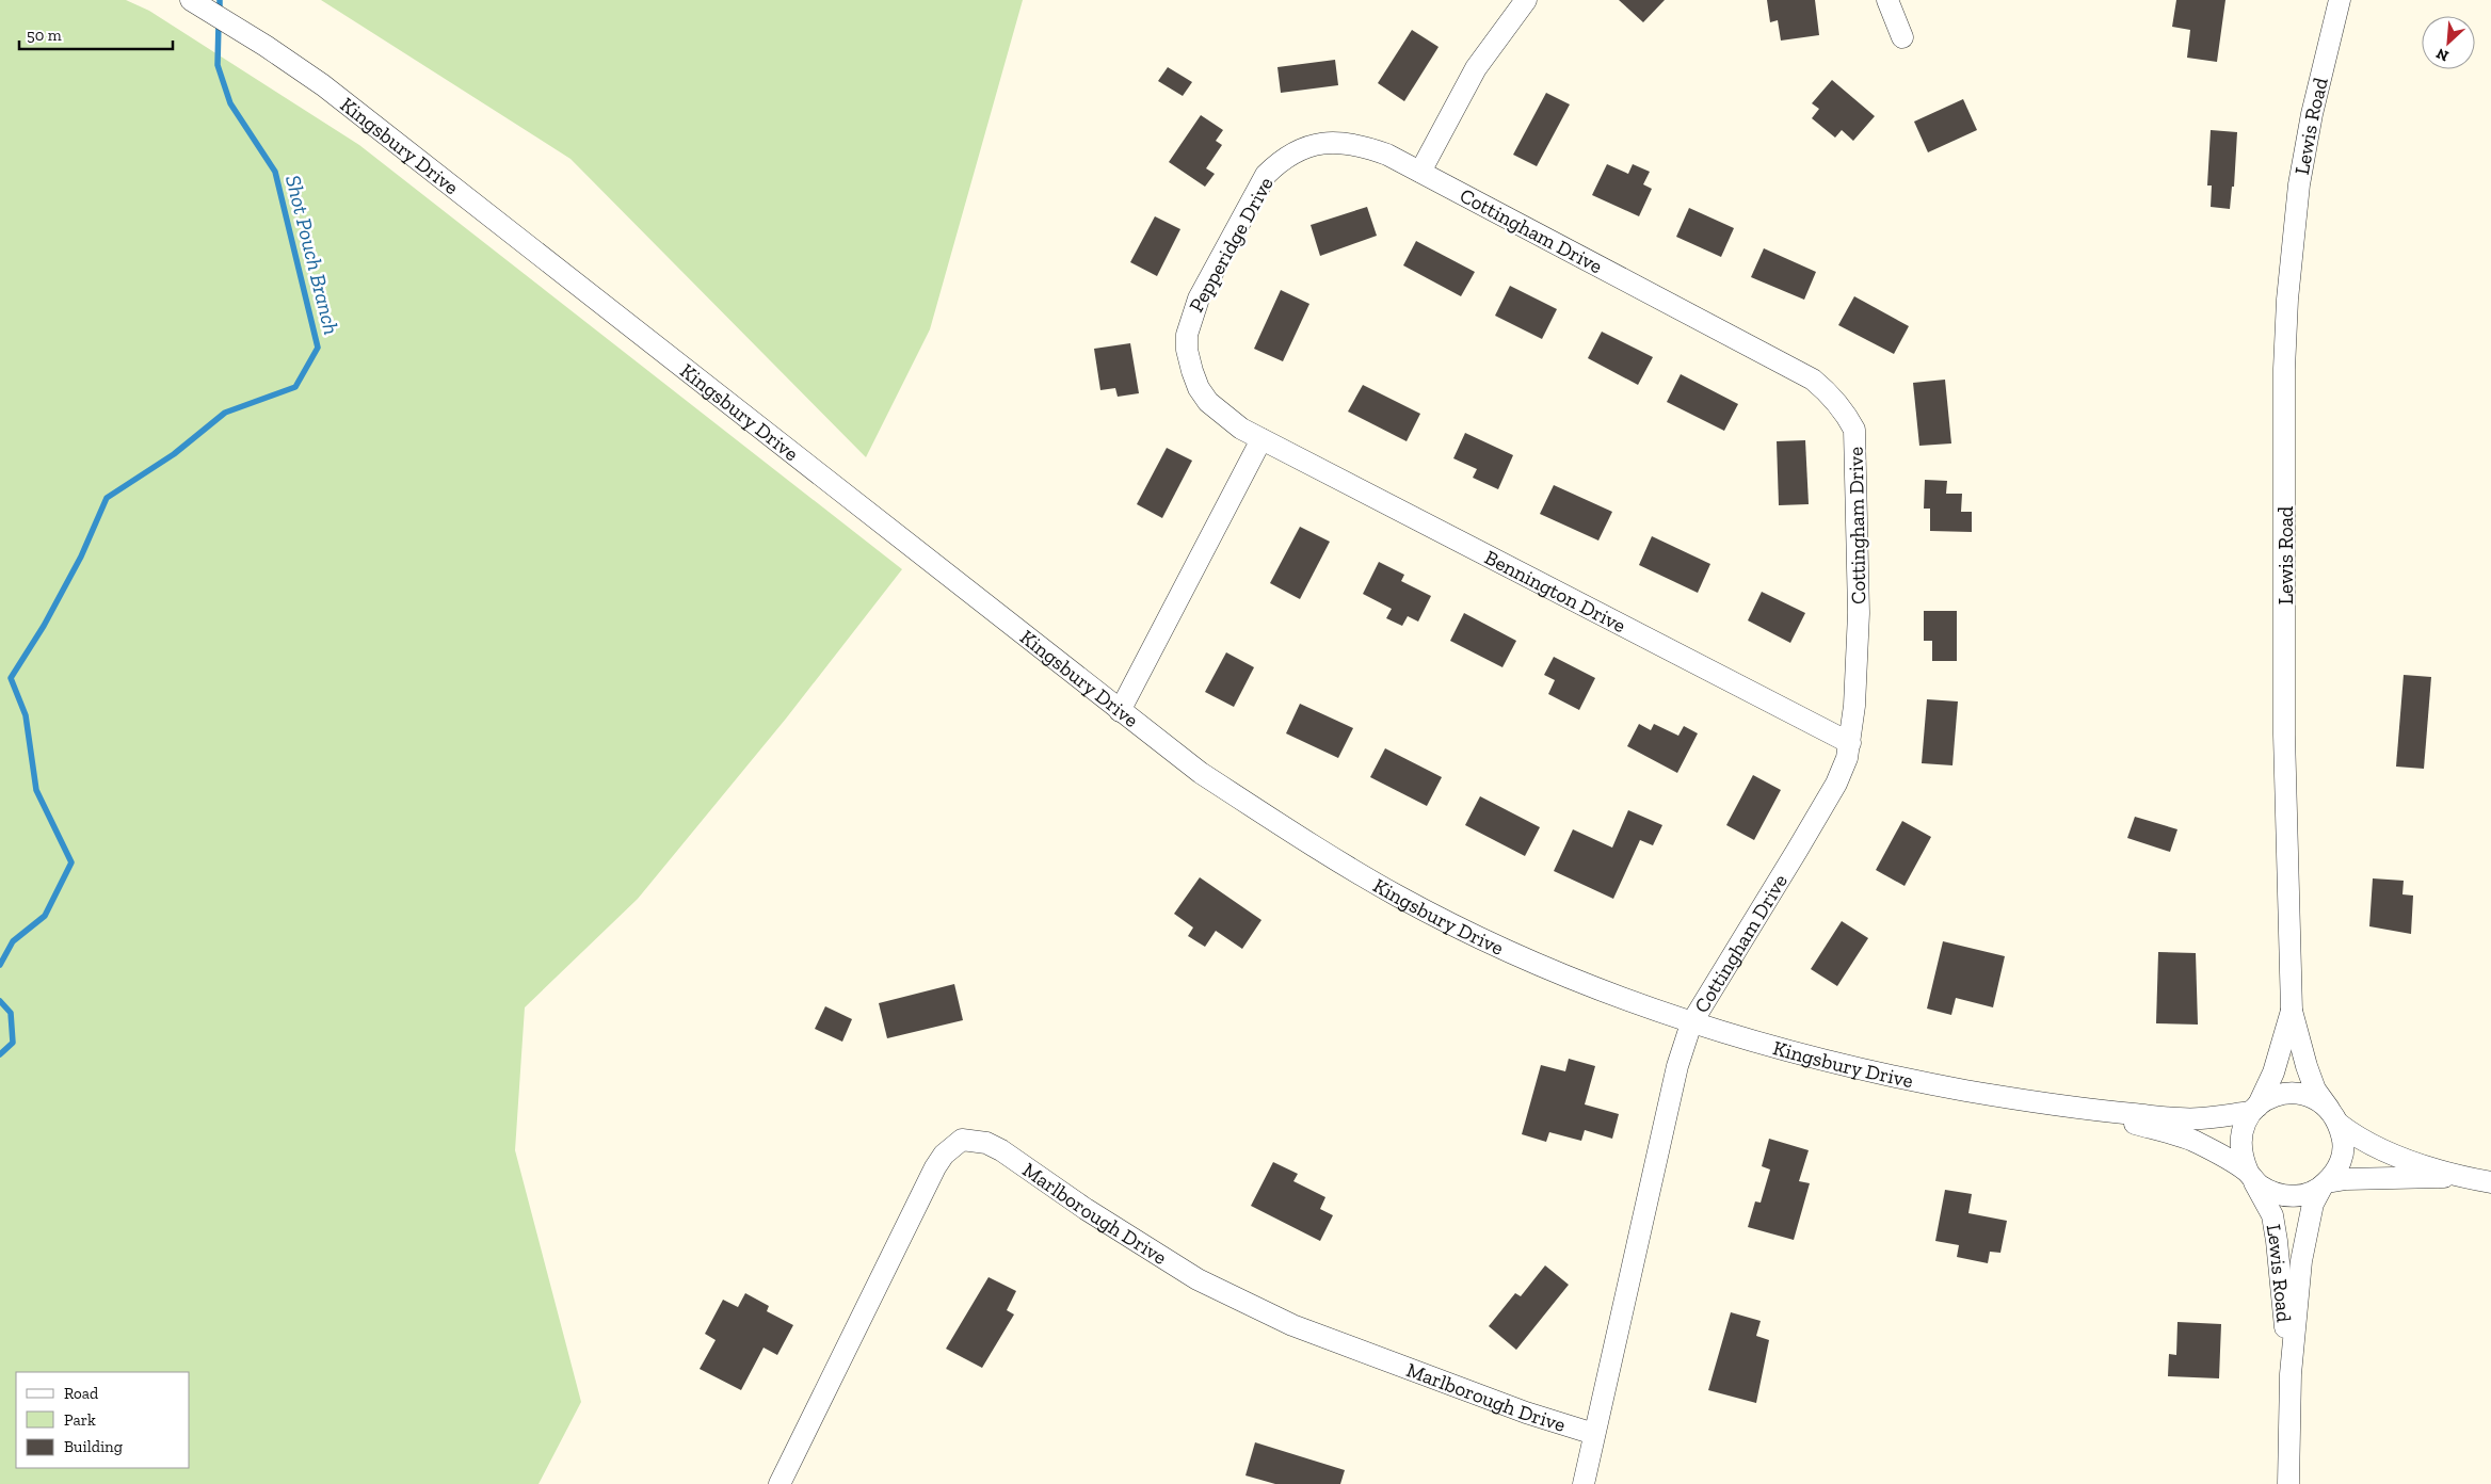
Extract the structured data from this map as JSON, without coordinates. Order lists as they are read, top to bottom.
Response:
{
  "streets": {
    "street": [
      "Lewis Road",
      "Kingsbury Drive",
      "Cottingham Drive",
      "Pepperidge Drive",
      "Bennington Drive",
      "Marlborough Drive"
    ]
  },
  "crossings": [
    ["Lewis Road", "Kingsbury Drive"],
    ["Kingsbury Drive", "Cottingham Drive"],
    ["Cottingham Drive", "Pepperidge Drive"],
    ["Cottingham Drive", "Bennington Drive"],
    ["Pepperidge Drive", "Bennington Drive"]
  ],
  "water": ["Shot Pouch Branch"],
  "legend": ["Road", "Park", "Building"],
  "scale_bar": "50 m",
  "north": "bottom left"
}
